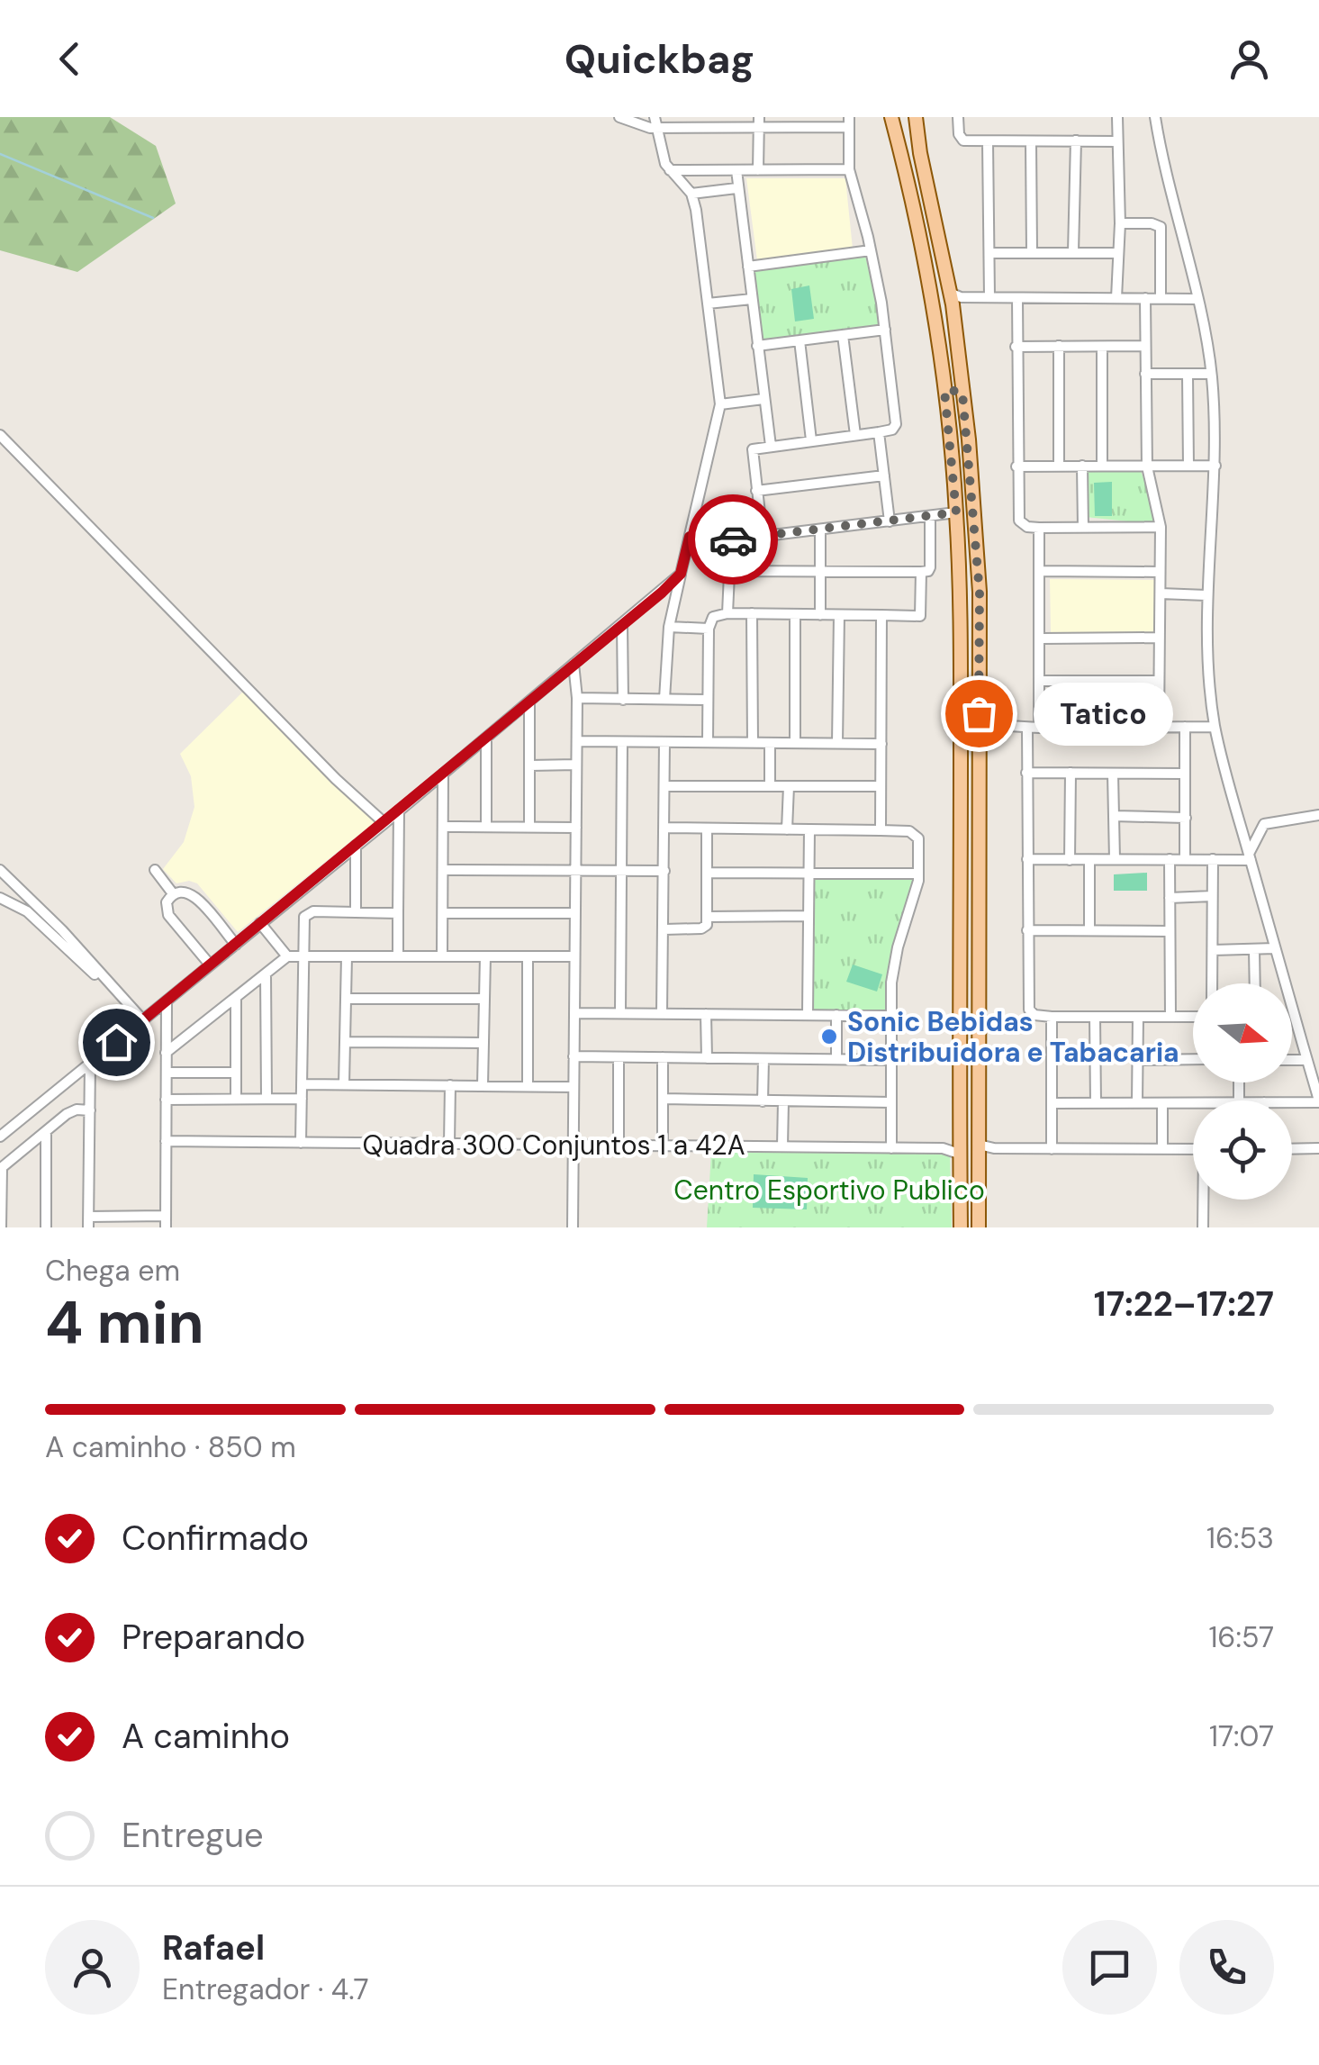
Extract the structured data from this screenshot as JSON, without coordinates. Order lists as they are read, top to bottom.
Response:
{
  "streets": {
    "street": ["Quadra 300 Conjuntos 1 a 42A"]
  },
  "parks": ["Centro Esportivo Publico"],
  "places": ["Tatico", "Sonic Bebidas Distribuidora e Tabacaria"],
  "north": "right",
  "page": {
    "header": "Quickbag",
    "bubble": "Tatico",
    "heading": ["4 min", "Chega em", "17:22–17:27"],
    "panel": ["Rafael", "Entregador · 4.7"],
    "bar": "A caminho · 850 m",
    "list": [
      ["Confirmado", "16:53"],
      ["Preparando", "16:57"],
      ["A caminho", "17:07"],
      "Entregue"
    ]
  }
}
